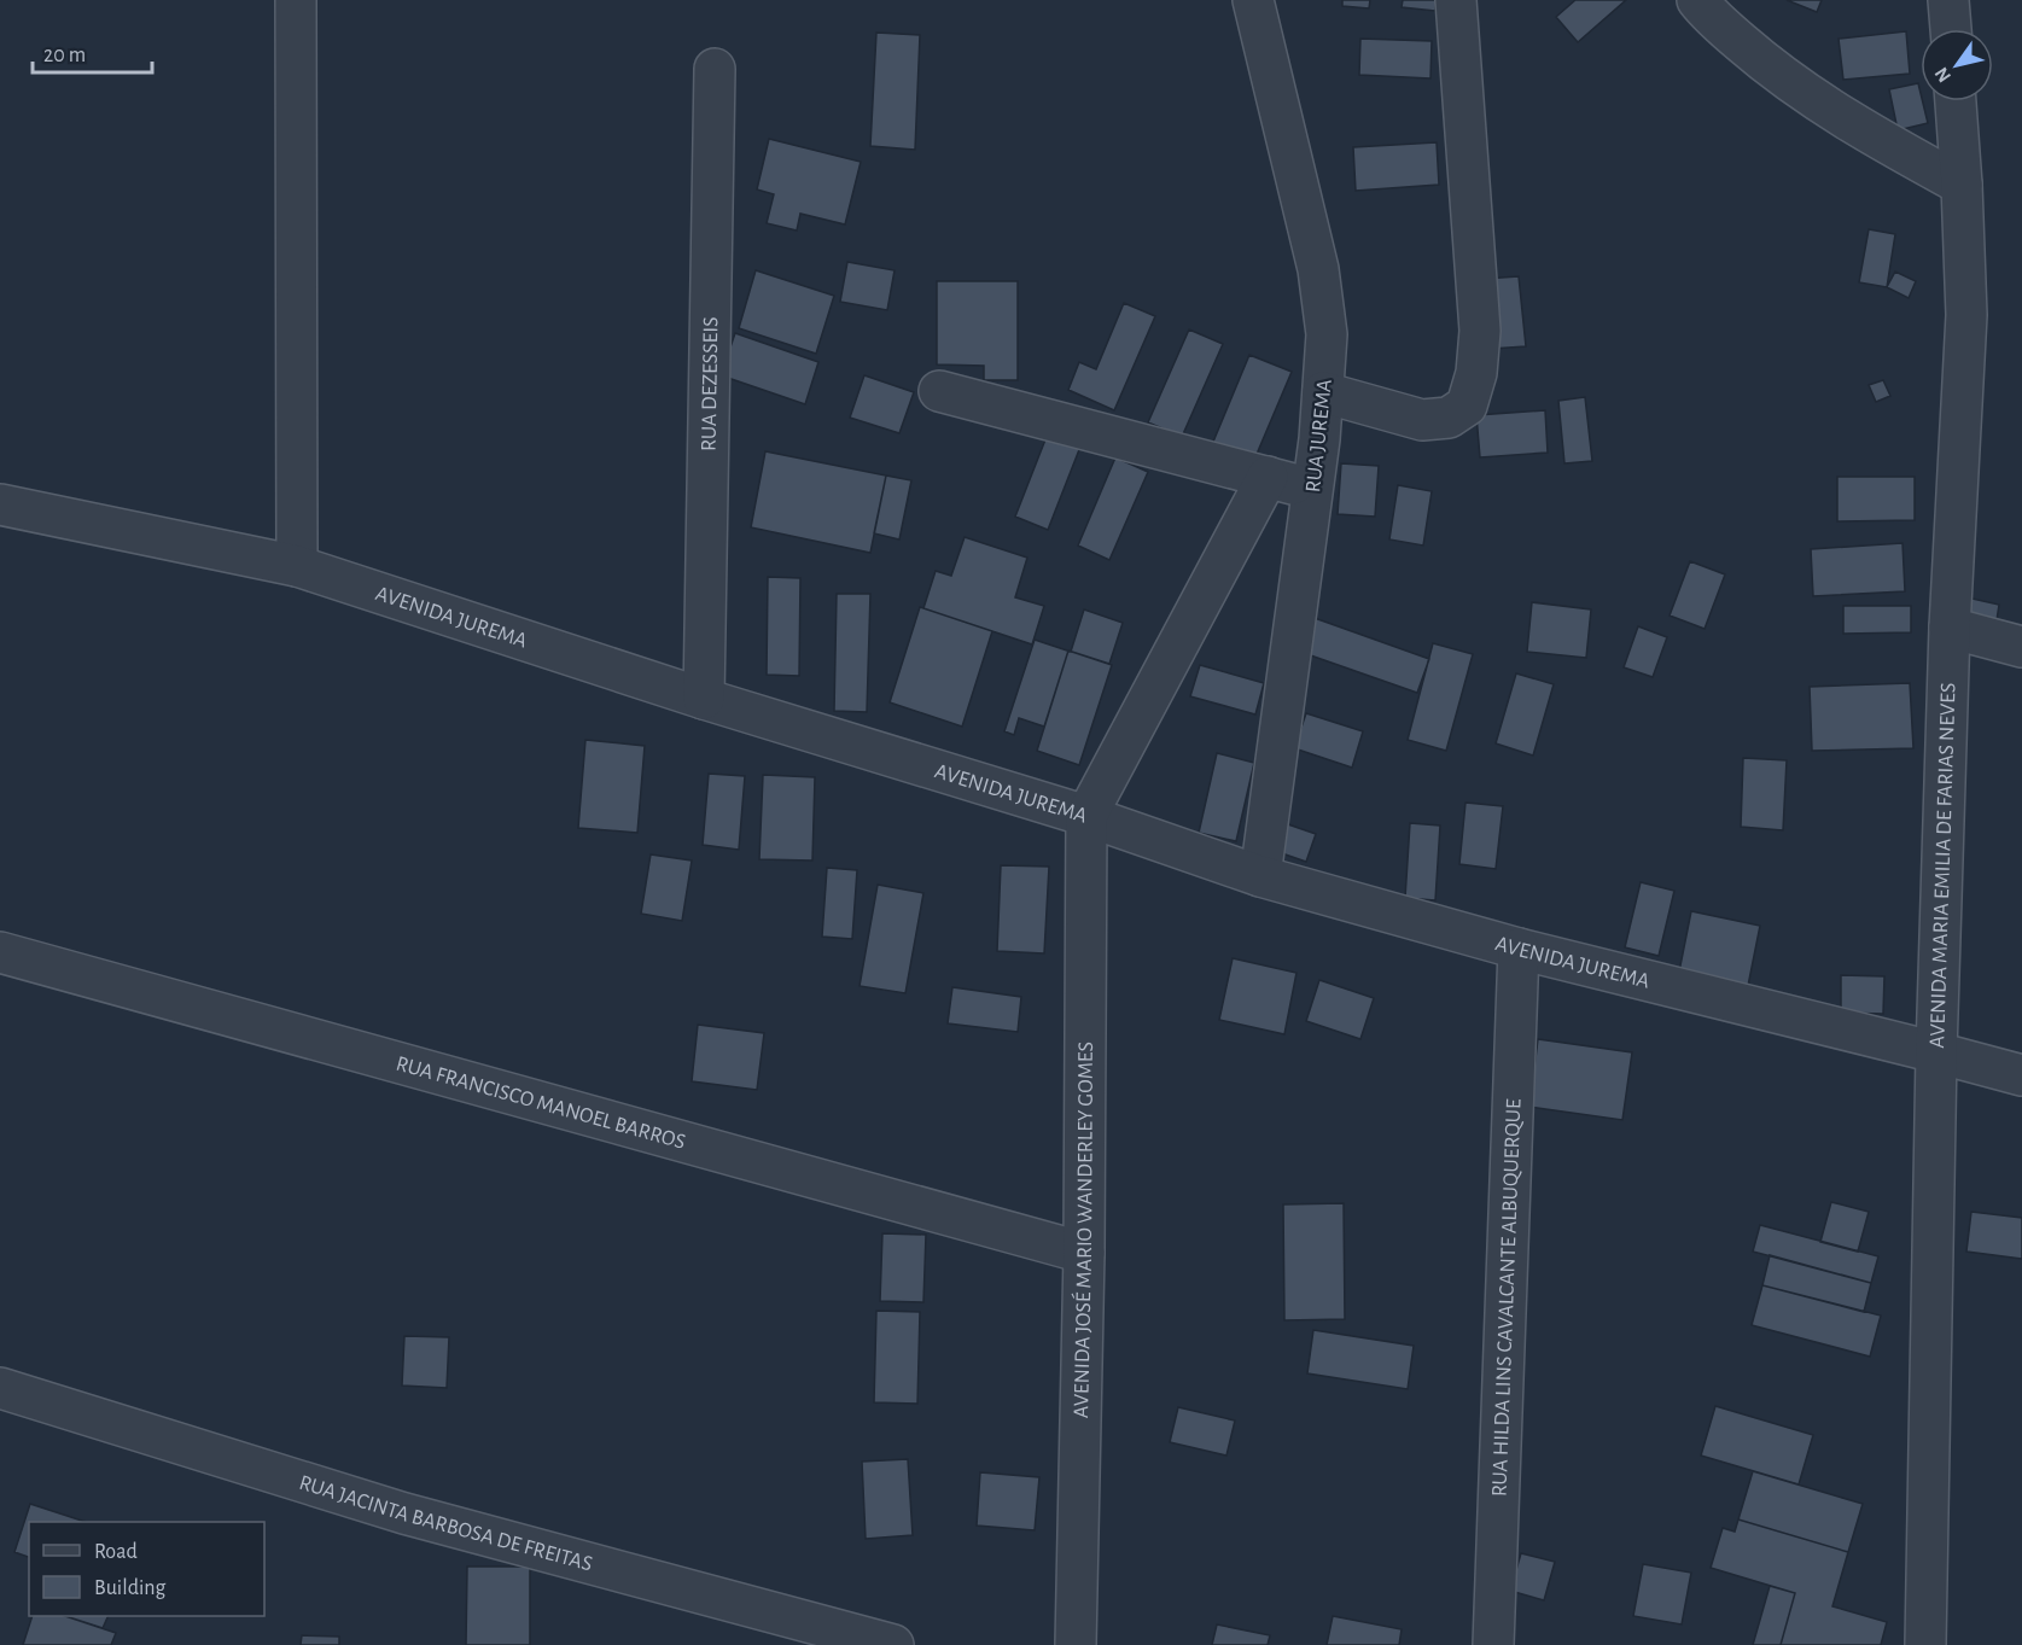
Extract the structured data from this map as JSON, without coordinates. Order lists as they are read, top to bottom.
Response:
{
  "streets": {
    "street": [
      "RUA DEZESSEIS",
      "RUA JUREMA",
      "AVENIDA JUREMA",
      "AVENIDA MARIA EMILIA DE FARIAS NEVES",
      "RUA FRANCISCO MANOEL BARROS",
      "AVENIDA JOSÉ MARIO WANDERLEY GOMES",
      "RUA HILDA LINS CAVALCANTE ALBUQUERQUE",
      "RUA JACINTA BARBOSA DE FREITAS"
    ]
  },
  "crossings": [
    ["RUA DEZESSEIS", "AVENIDA JUREMA"],
    ["RUA JUREMA", "AVENIDA JUREMA"],
    ["AVENIDA JUREMA", "AVENIDA MARIA EMILIA DE FARIAS NEVES"],
    ["AVENIDA JUREMA", "AVENIDA JOSÉ MARIO WANDERLEY GOMES"],
    ["AVENIDA JUREMA", "RUA HILDA LINS CAVALCANTE ALBUQUERQUE"],
    ["RUA FRANCISCO MANOEL BARROS", "AVENIDA JOSÉ MARIO WANDERLEY GOMES"]
  ],
  "legend": ["Road", "Building"],
  "scale_bar": "20 m",
  "north": "bottom left"
}
